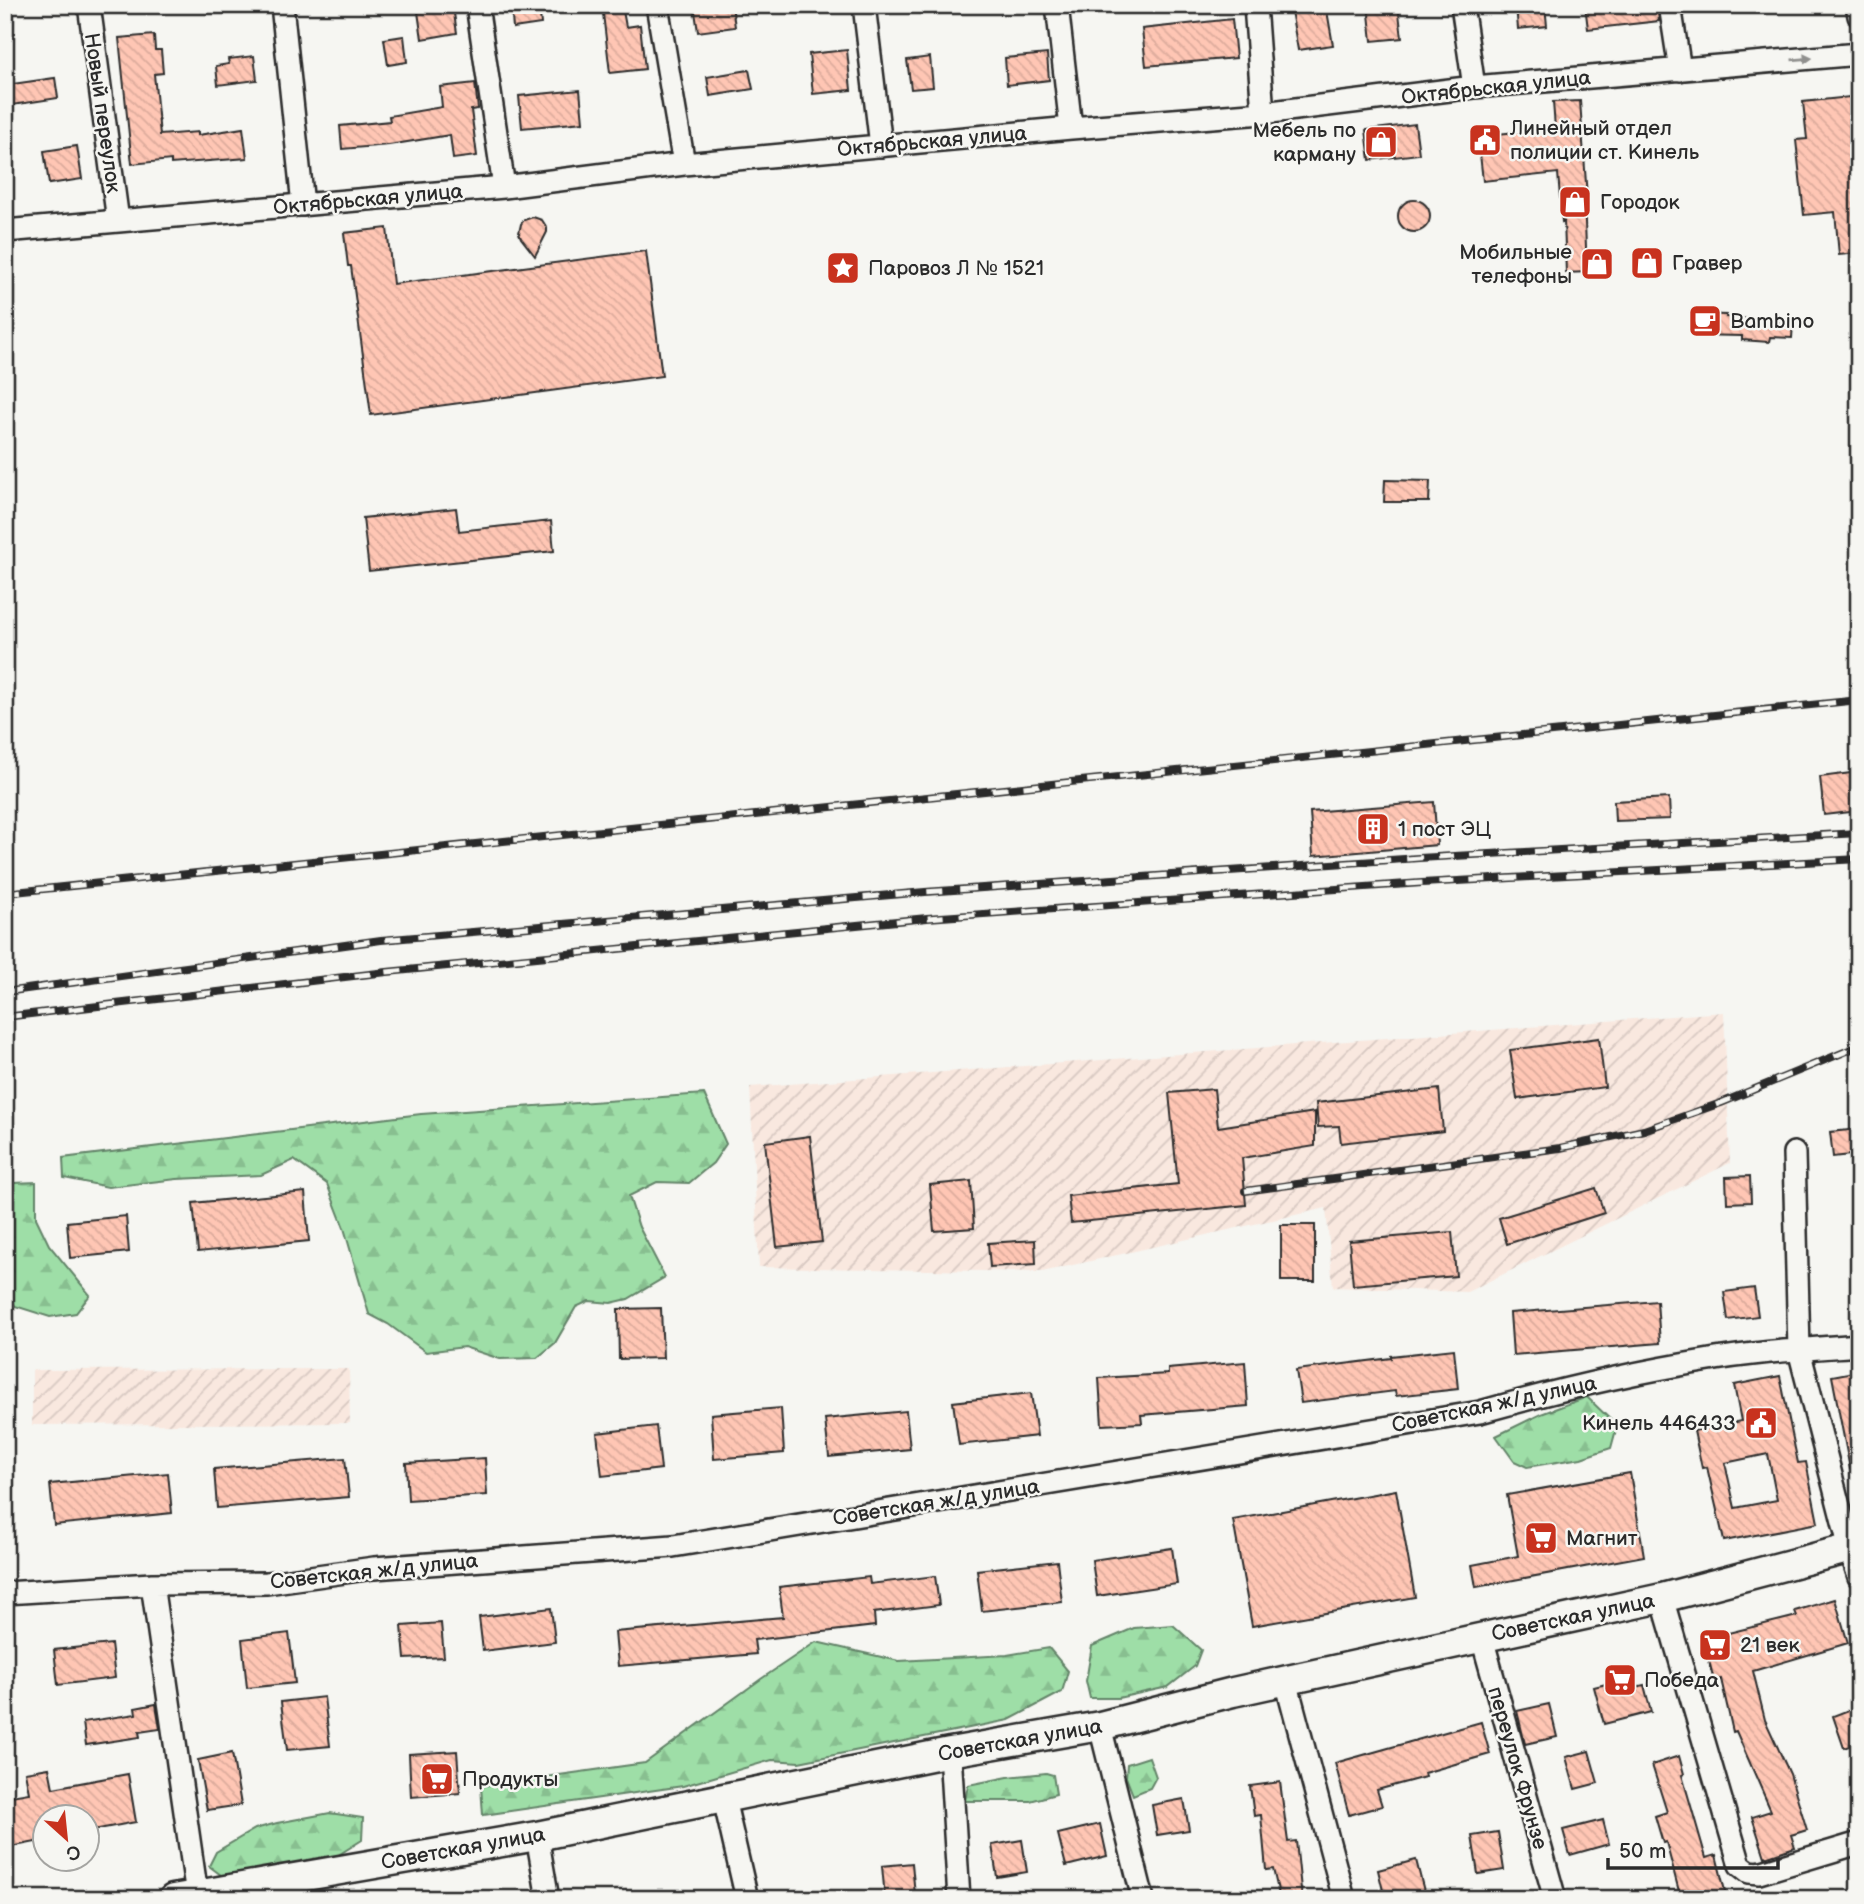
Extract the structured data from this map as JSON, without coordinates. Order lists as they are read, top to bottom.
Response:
{
  "streets": {
    "main road": ["Советская улица"],
    "street": [
      "Октябрьская улица",
      "Новый переулок",
      "Советская ж/д улица",
      "переулок Фрунзе"
    ]
  },
  "crossings": [
    ["Октябрьская улица", "Новый переулок"],
    ["Советская улица", "переулок Фрунзе"]
  ],
  "places": {
    "public building": ["Линейный отдел полиции ст. Кинель", "Кинель 446433"],
    "shop": [
      "Мебель по карману",
      "Городок",
      "Гравер",
      "Мобильные телефоны"
    ],
    "place": ["Паровоз Л № 1521"],
    "cafe": ["Bambino"],
    "building": ["1 пост ЭЦ"],
    "supermarket": [
      "Магнит",
      "21 век",
      "Победа",
      "Продукты"
    ]
  },
  "scale_bar": "50 m",
  "north": "bottom right"
}
